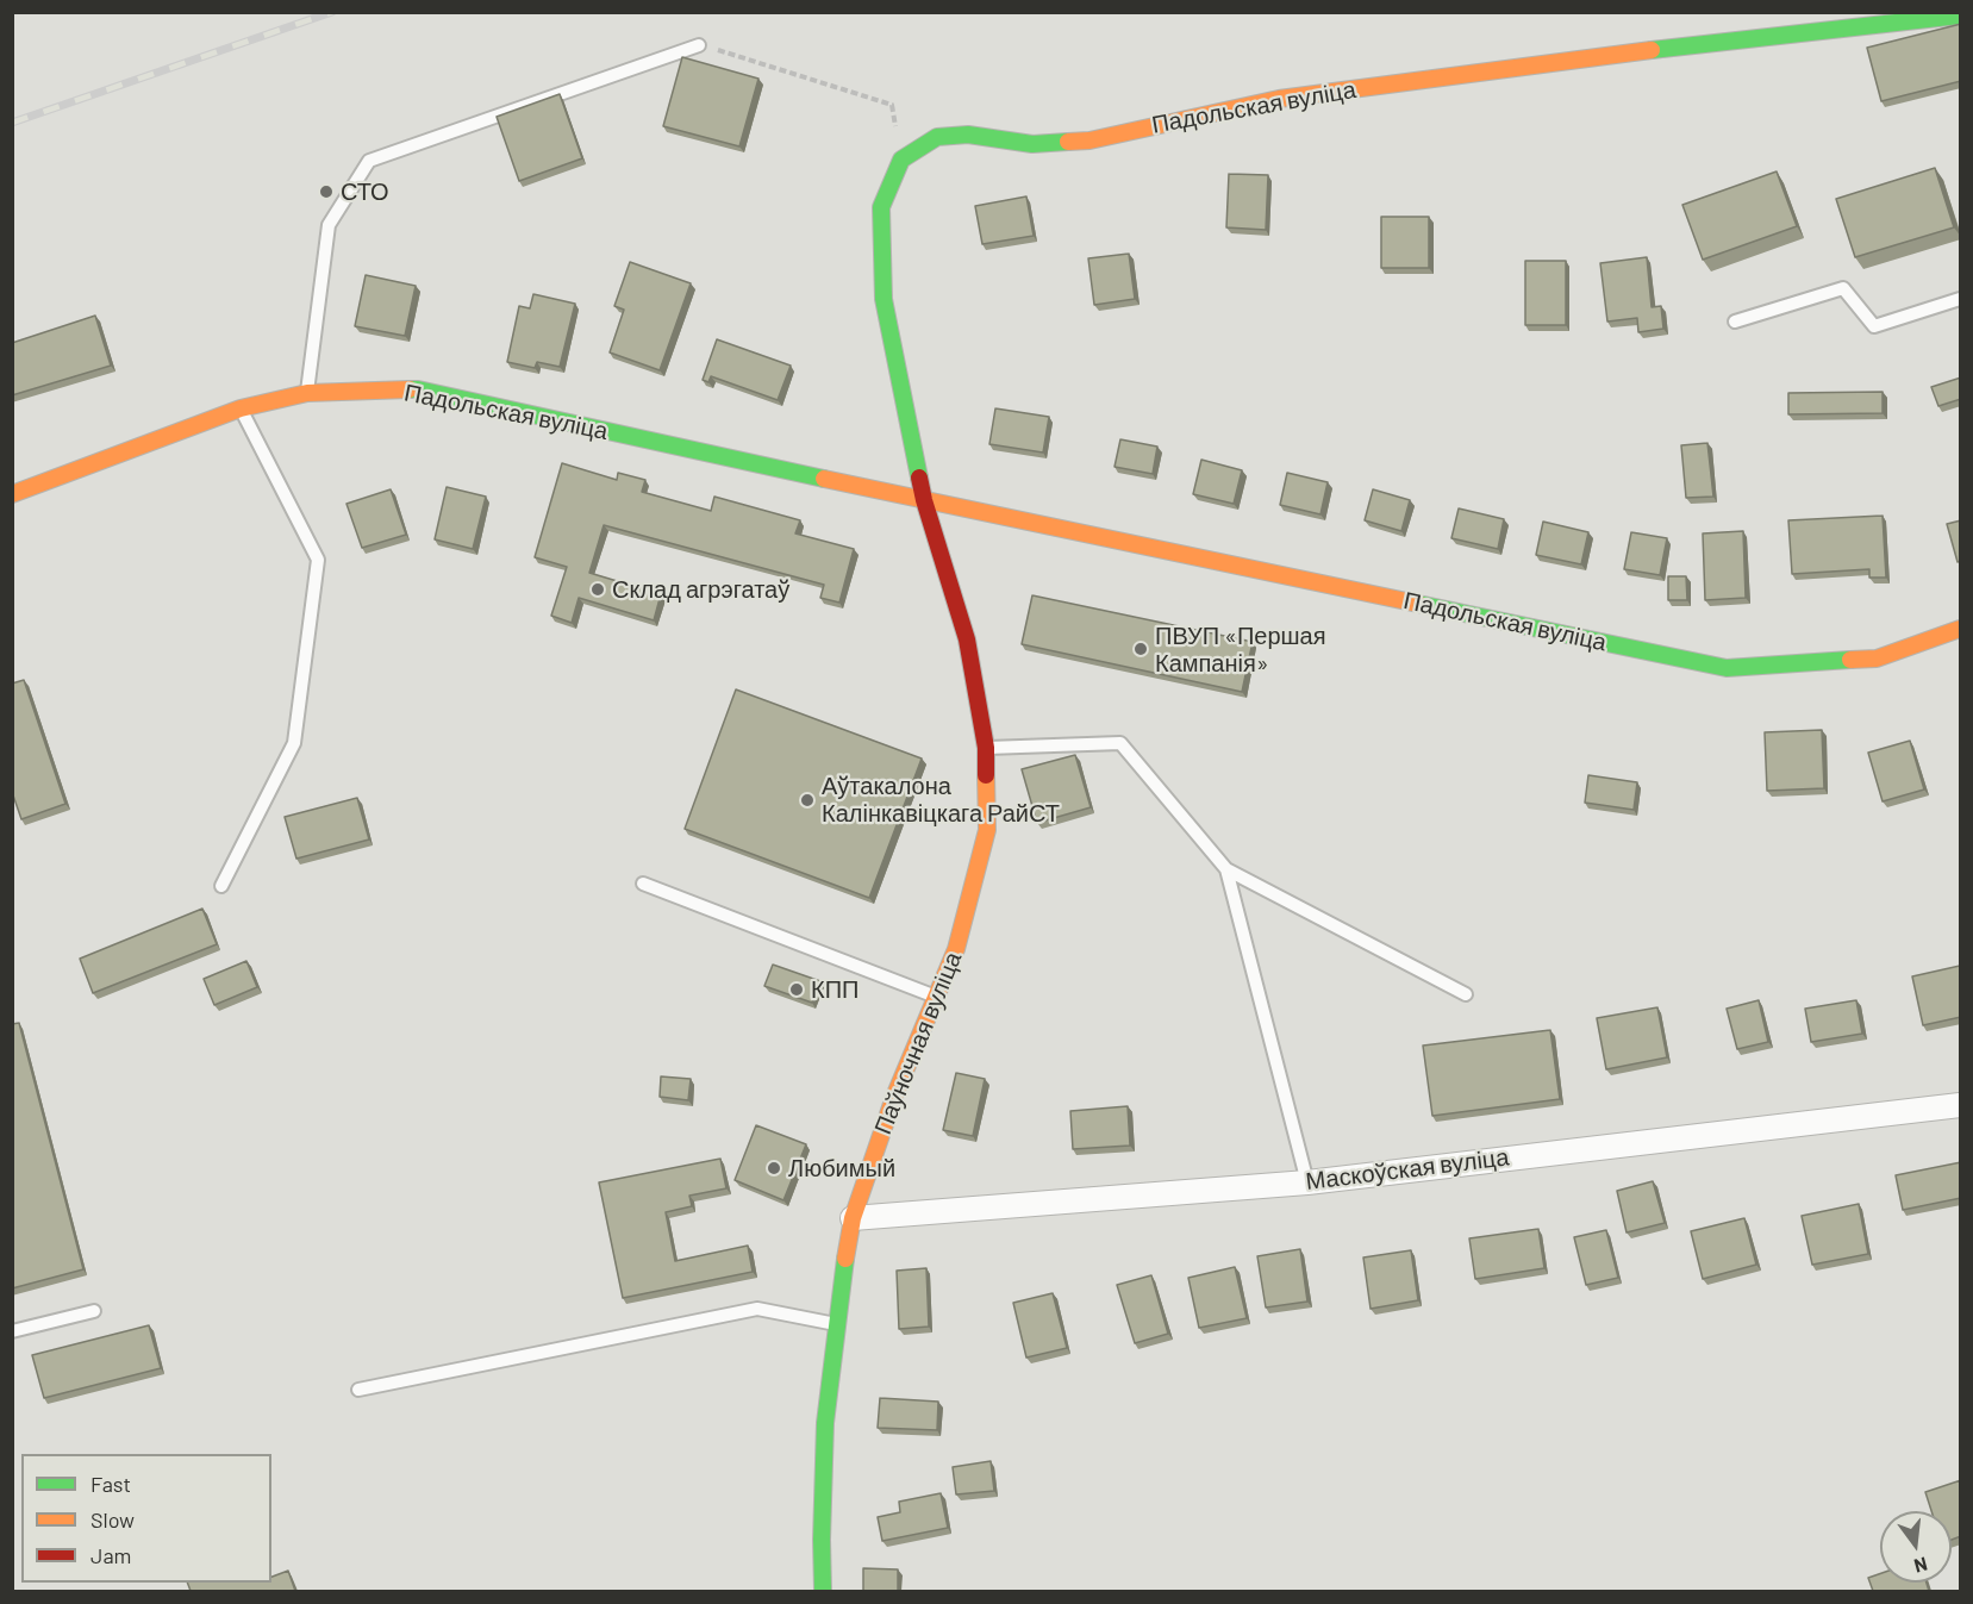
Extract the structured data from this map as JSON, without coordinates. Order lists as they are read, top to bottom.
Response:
{
  "streets": {
    "street": ["Падольская вуліца", "Паўночная вуліца", "Маскоўская вуліца"]
  },
  "crossings": [
    ["Падольская вуліца", "Паўночная вуліца"],
    ["Паўночная вуліца", "Маскоўская вуліца"]
  ],
  "places": [
    "СТО",
    "Склад агрэгатаў",
    "ПВУП «Першая Кампанія»",
    "Аўтакалона Калінкавіцкага РайСТ",
    "КПП",
    "Любимый"
  ],
  "legend": ["Fast", "Slow", "Jam"],
  "north": "bottom"
}
